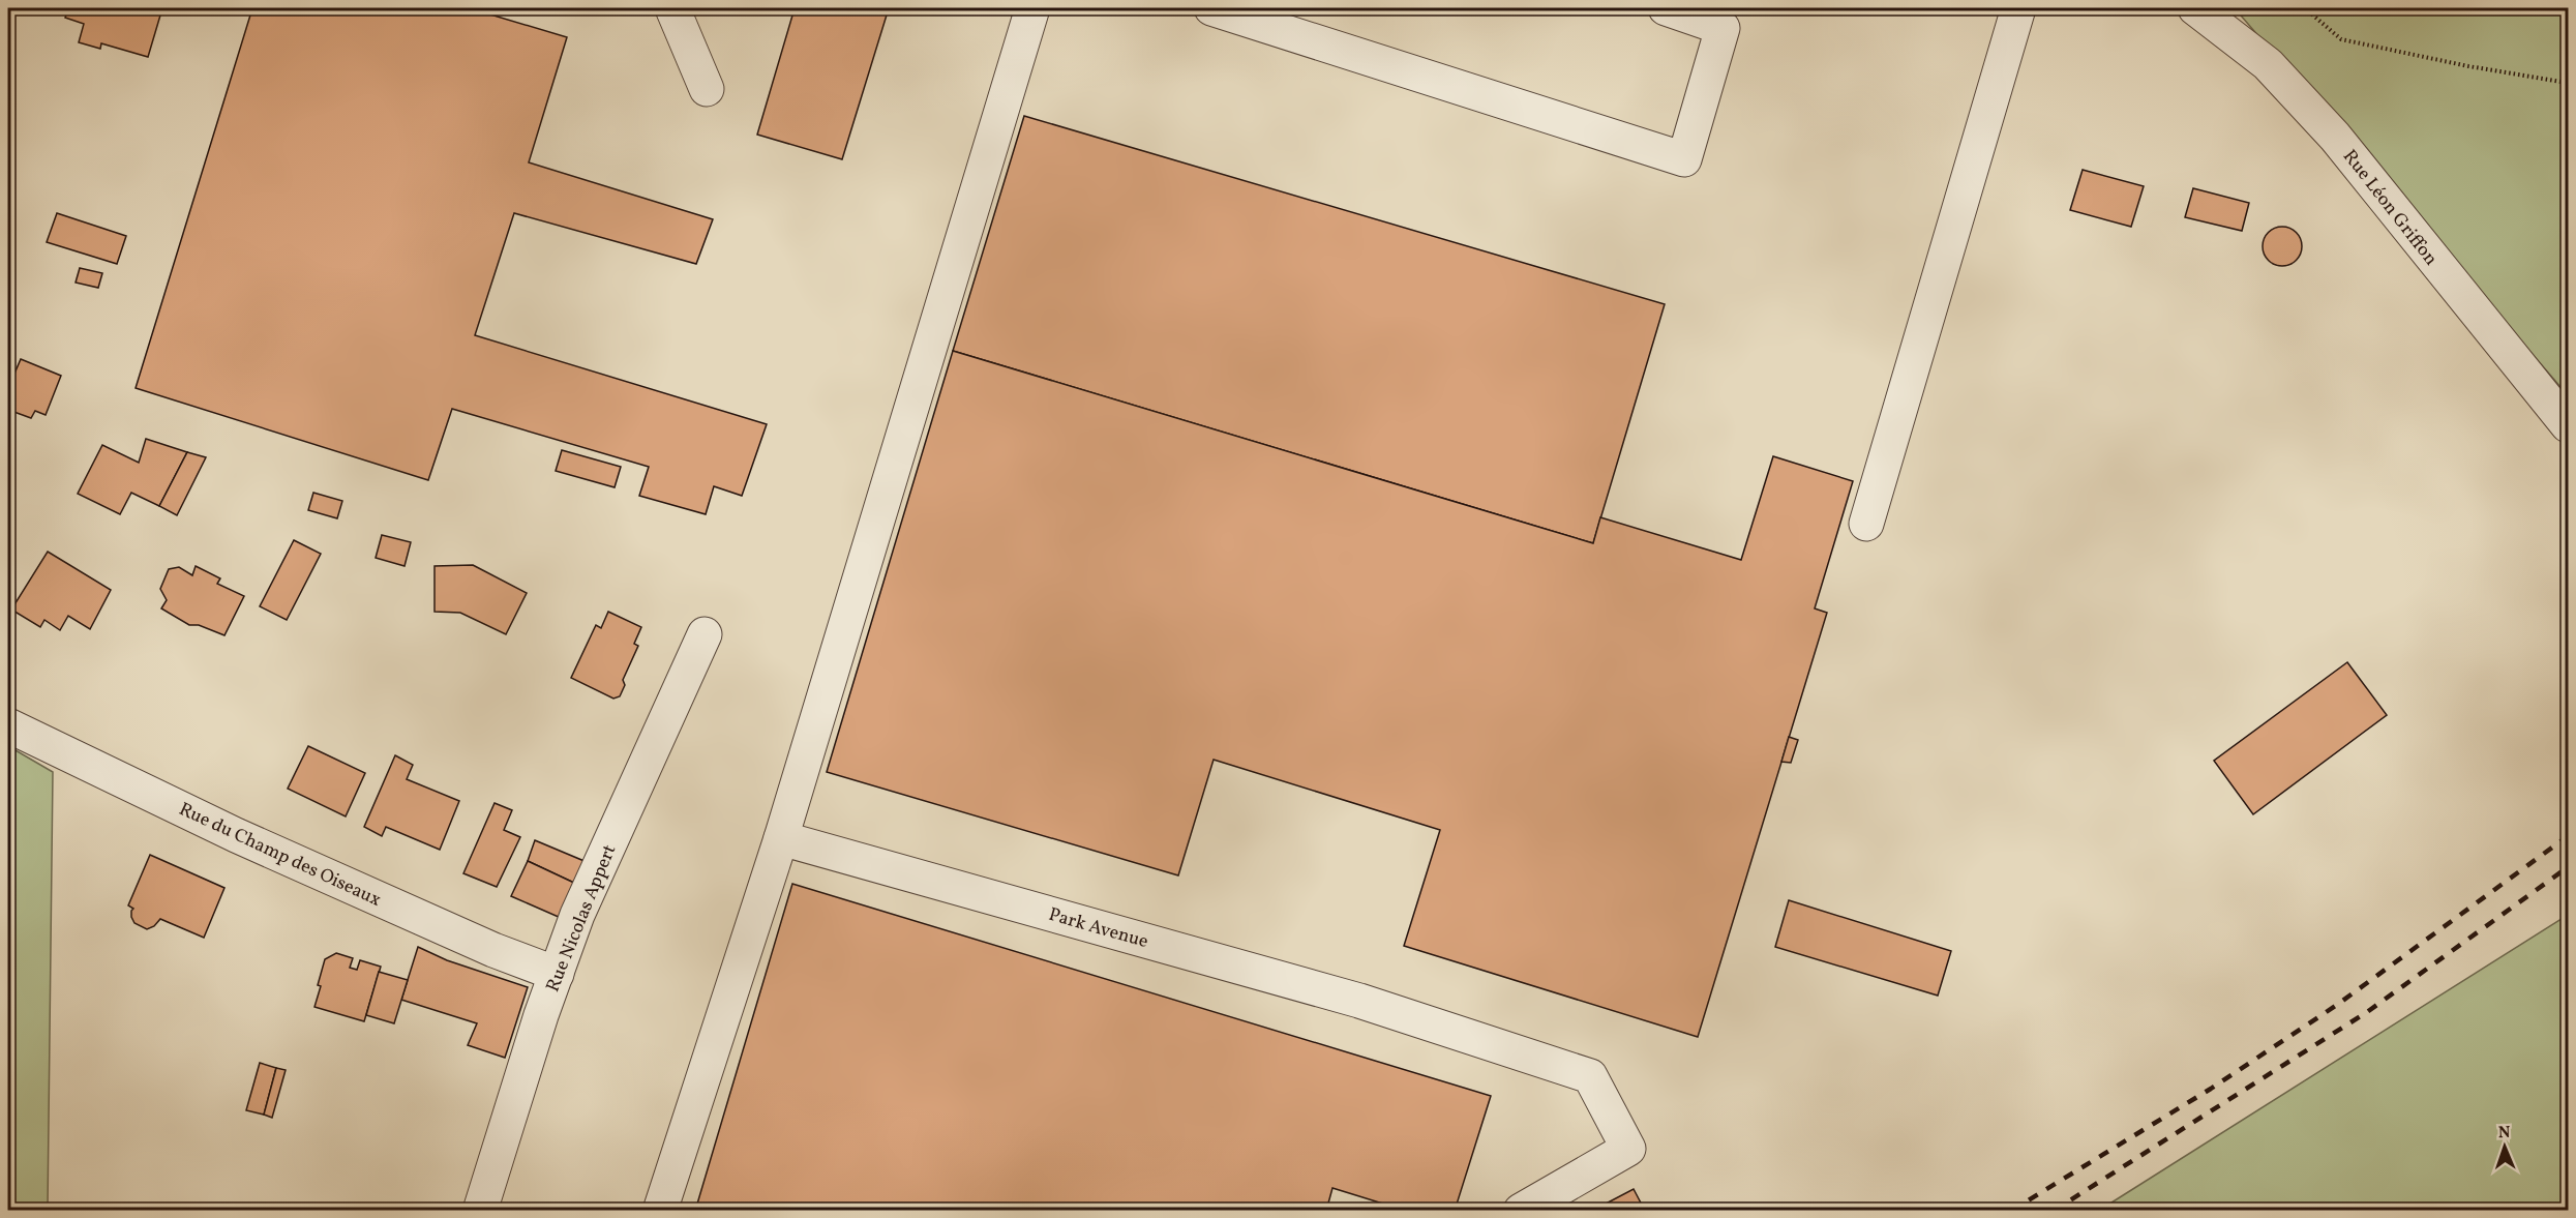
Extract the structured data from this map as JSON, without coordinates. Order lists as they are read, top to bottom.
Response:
{
  "streets": {
    "street": [
      "Rue Léon Griffon",
      "Rue du Champ des Oiseaux",
      "Rue Nicolas Appert",
      "Park Avenue"
    ]
  },
  "crossings": [
    ["Rue du Champ des Oiseaux", "Rue Nicolas Appert"]
  ],
  "north": "top"
}
